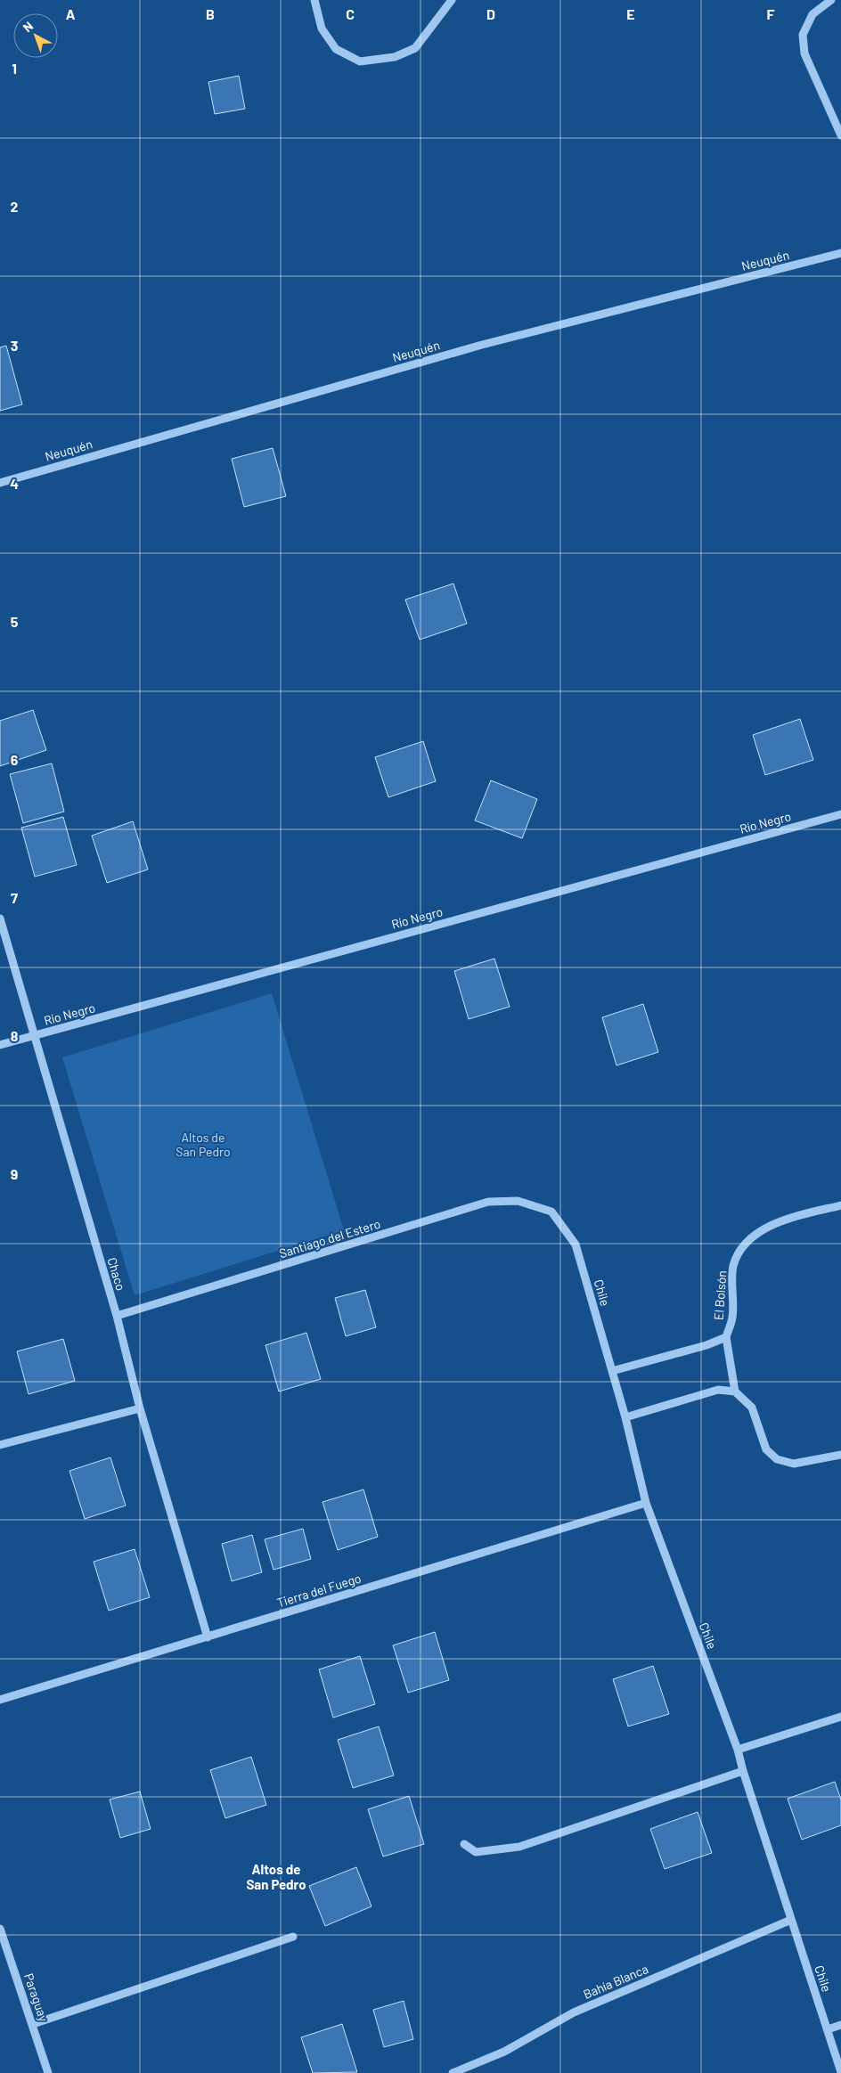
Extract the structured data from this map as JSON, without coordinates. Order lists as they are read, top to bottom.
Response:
{
  "streets": {
    "street": [
      "Neuquén",
      "Río Negro",
      "Santiago del Estero",
      "Chaco",
      "Chile",
      "El Bolsón",
      "Tierra del Fuego",
      "Bahía Blanca",
      "Paraguay"
    ]
  },
  "crossings": [
    ["Río Negro", "Chaco"],
    ["Santiago del Estero", "Chaco"],
    ["Santiago del Estero", "Chile"],
    ["Chaco", "Tierra del Fuego"],
    ["Chile", "El Bolsón"],
    ["Chile", "Tierra del Fuego"],
    ["Chile", "Bahía Blanca"]
  ],
  "districts": ["Altos de San Pedro"],
  "parks": ["Altos de San Pedro"],
  "north": "top left",
  "grid": {
    "columns": [
      "A",
      "B",
      "C",
      "D",
      "E",
      "F"
    ],
    "rows": [
      "1",
      "2",
      "3",
      "4",
      "5",
      "6",
      "7",
      "8",
      "9"
    ]
  }
}
